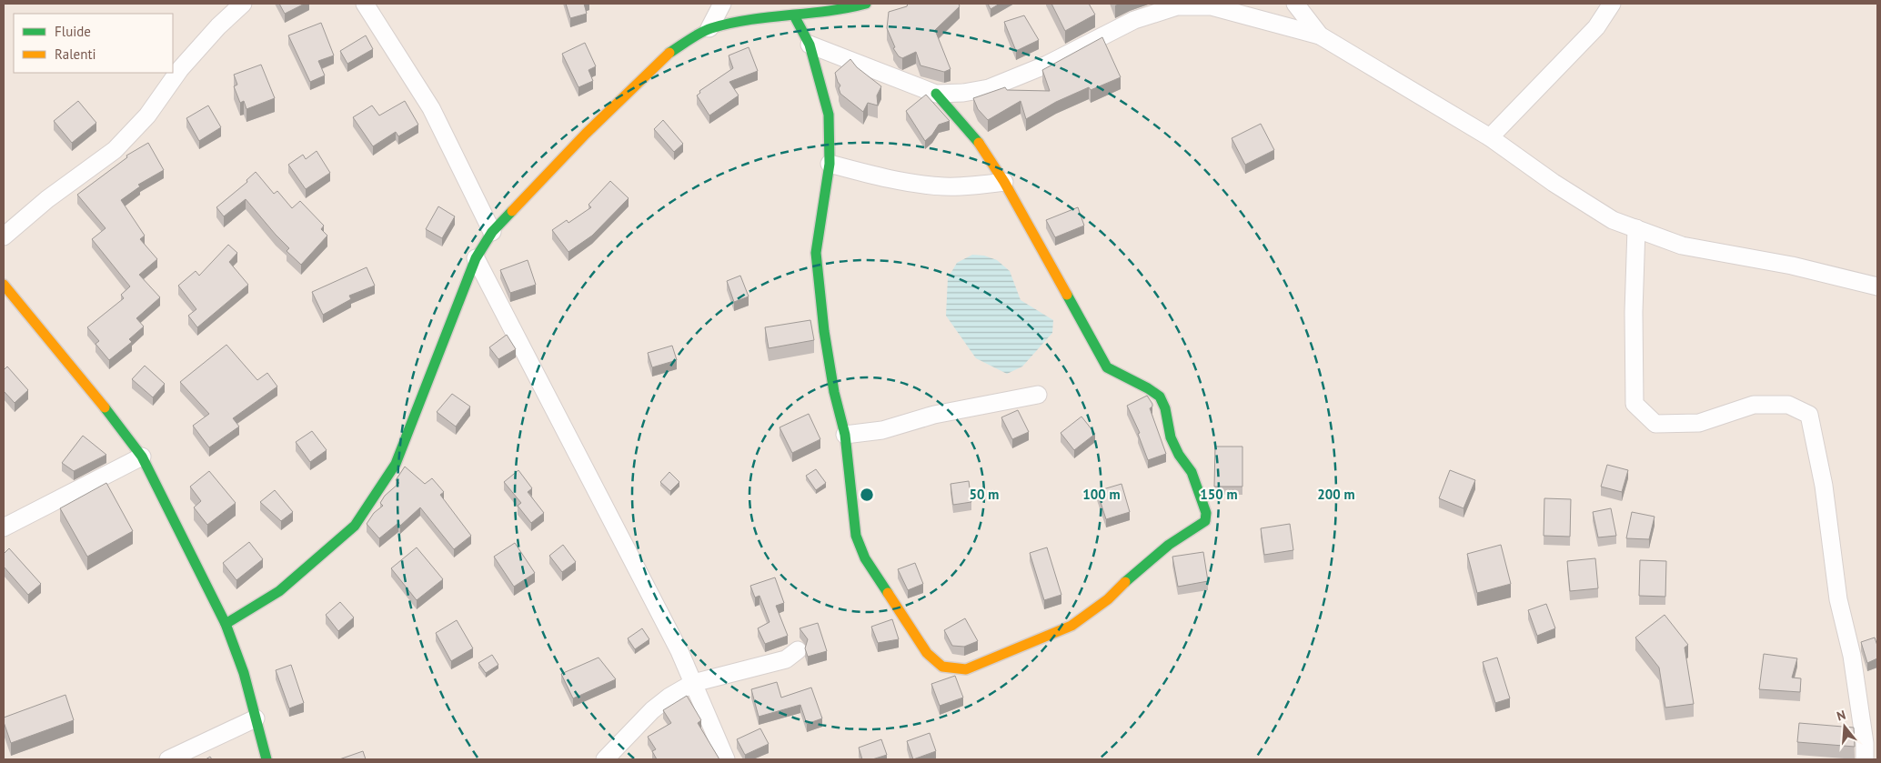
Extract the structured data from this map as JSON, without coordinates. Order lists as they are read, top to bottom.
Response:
{
  "legend": ["Fluide", "Ralenti"],
  "north": "top",
  "rings": [
    "50 m",
    "100 m",
    "150 m",
    "200 m"
  ]
}
